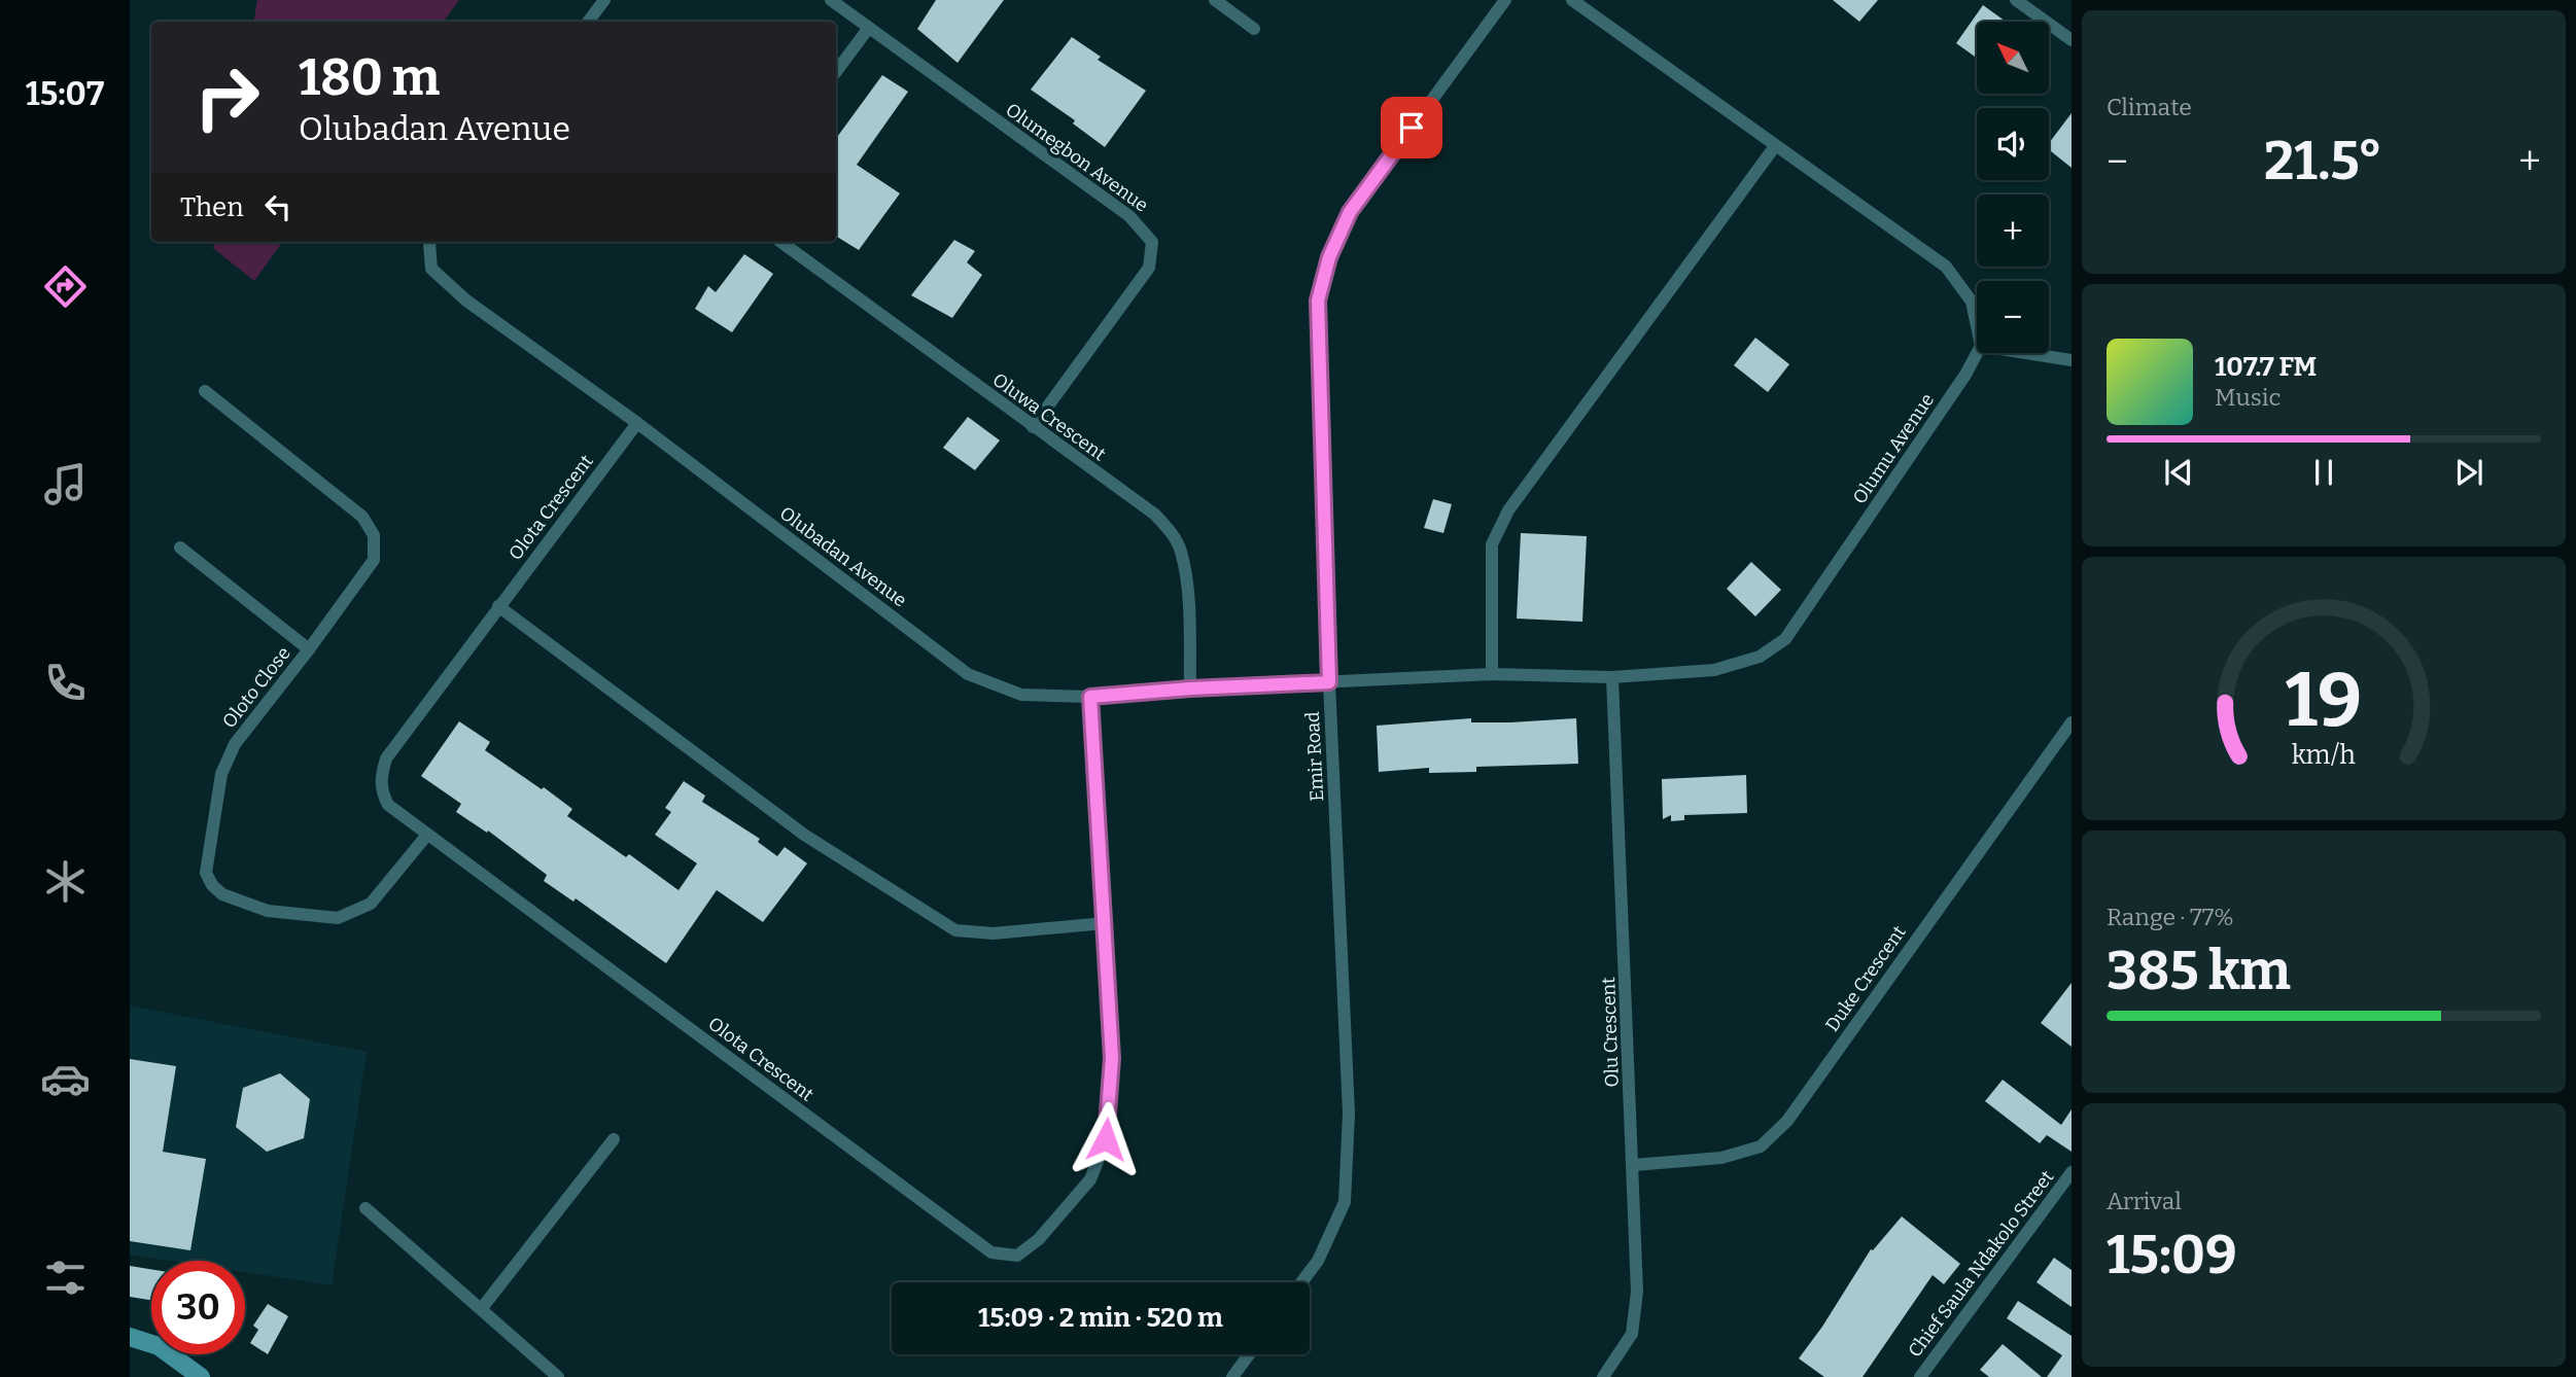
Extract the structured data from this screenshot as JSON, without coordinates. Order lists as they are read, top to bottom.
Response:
{
  "streets": {
    "street": [
      "Olumegbon Avenue",
      "Oluwa Crescent",
      "Olumu Avenue",
      "Olota Crescent",
      "Olubadan Avenue",
      "Oloto Close",
      "Emir Road",
      "Duke Crescent",
      "Olu Crescent",
      "Chief Saula Ndakolo Street"
    ]
  },
  "crossings": [
    ["Olumegbon Avenue", "Oluwa Crescent"],
    ["Oluwa Crescent", "Olubadan Avenue"],
    ["Olumu Avenue", "Olubadan Avenue"],
    ["Olumu Avenue", "Emir Road"],
    ["Olumu Avenue", "Olu Crescent"],
    ["Olota Crescent", "Olubadan Avenue"],
    ["Olota Crescent", "Oloto Close"],
    ["Olubadan Avenue", "Emir Road"],
    ["Duke Crescent", "Olu Crescent"]
  ],
  "north": "top left",
  "page": {
    "tabs": "15:07",
    "tile": [
      "Climate",
      ["Range · 77%", "385 km"],
      ["Arrival", "15:09"]
    ],
    "map_buttons": ["+", "−"],
    "turn": ["180 m", "Olubadan Avenue"],
    "heat": ["−", "21.5°", "+"],
    "then": "Then",
    "song": ["107.7 FM", "Music"],
    "limit": "30",
    "trip": "15:09 · 2 min · 520 m",
    "gauge": ["19", "km/h"]
  }
}
